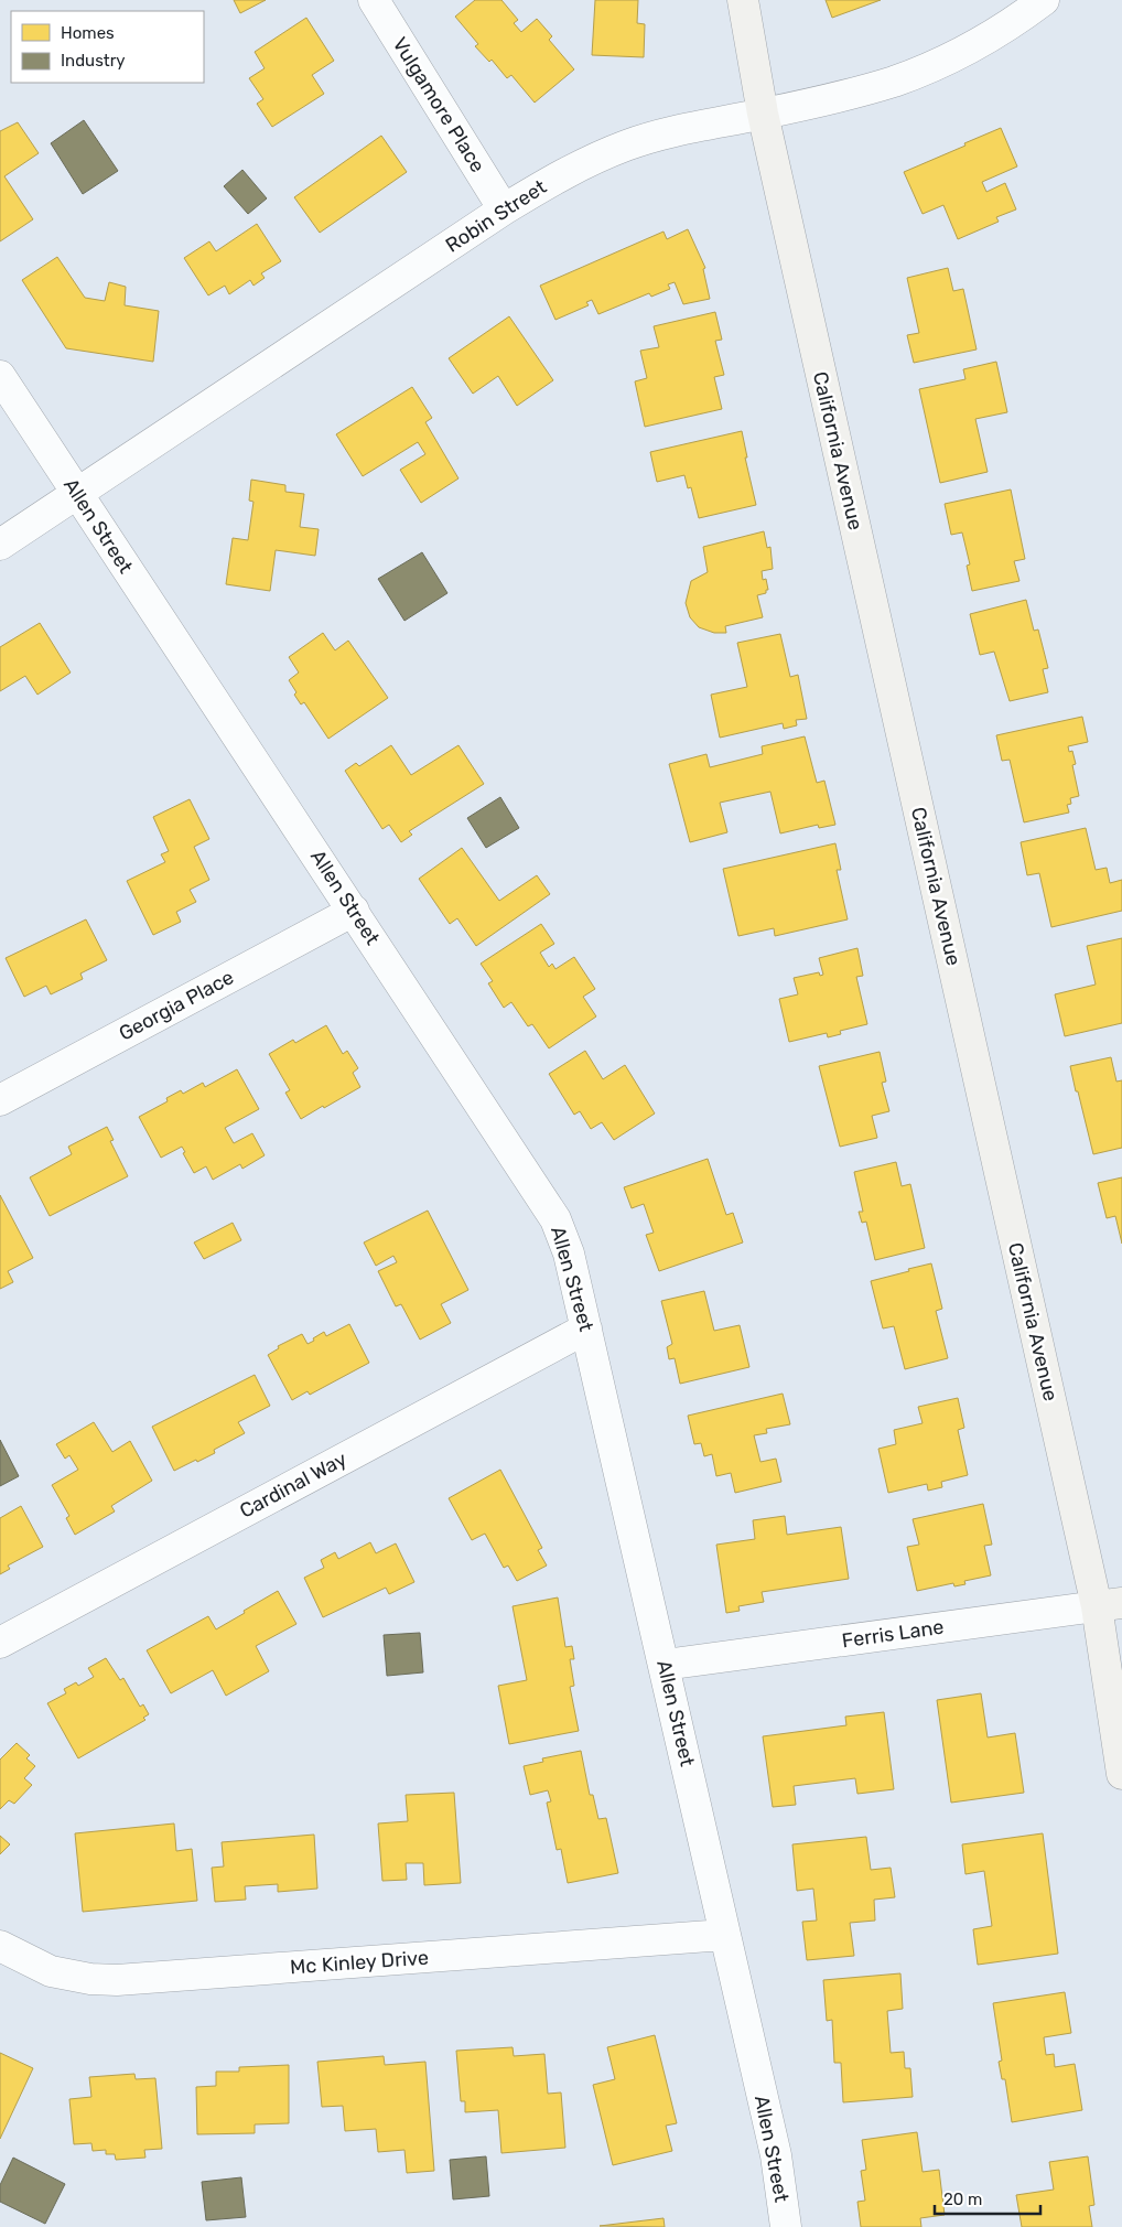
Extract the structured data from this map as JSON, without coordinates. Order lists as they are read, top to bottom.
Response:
{
  "streets": {
    "street": [
      "Vulgamore Place",
      "Robin Street",
      "California Avenue",
      "Allen Street",
      "Georgia Place",
      "Cardinal Way",
      "Ferris Lane",
      "Mc Kinley Drive"
    ]
  },
  "crossings": [
    ["Vulgamore Place", "Robin Street"],
    ["Robin Street", "California Avenue"],
    ["Robin Street", "Allen Street"],
    ["California Avenue", "Ferris Lane"],
    ["Allen Street", "Georgia Place"],
    ["Allen Street", "Cardinal Way"],
    ["Allen Street", "Ferris Lane"],
    ["Allen Street", "Mc Kinley Drive"]
  ],
  "legend": ["Homes", "Industry"],
  "scale_bar": "20 m"
}
